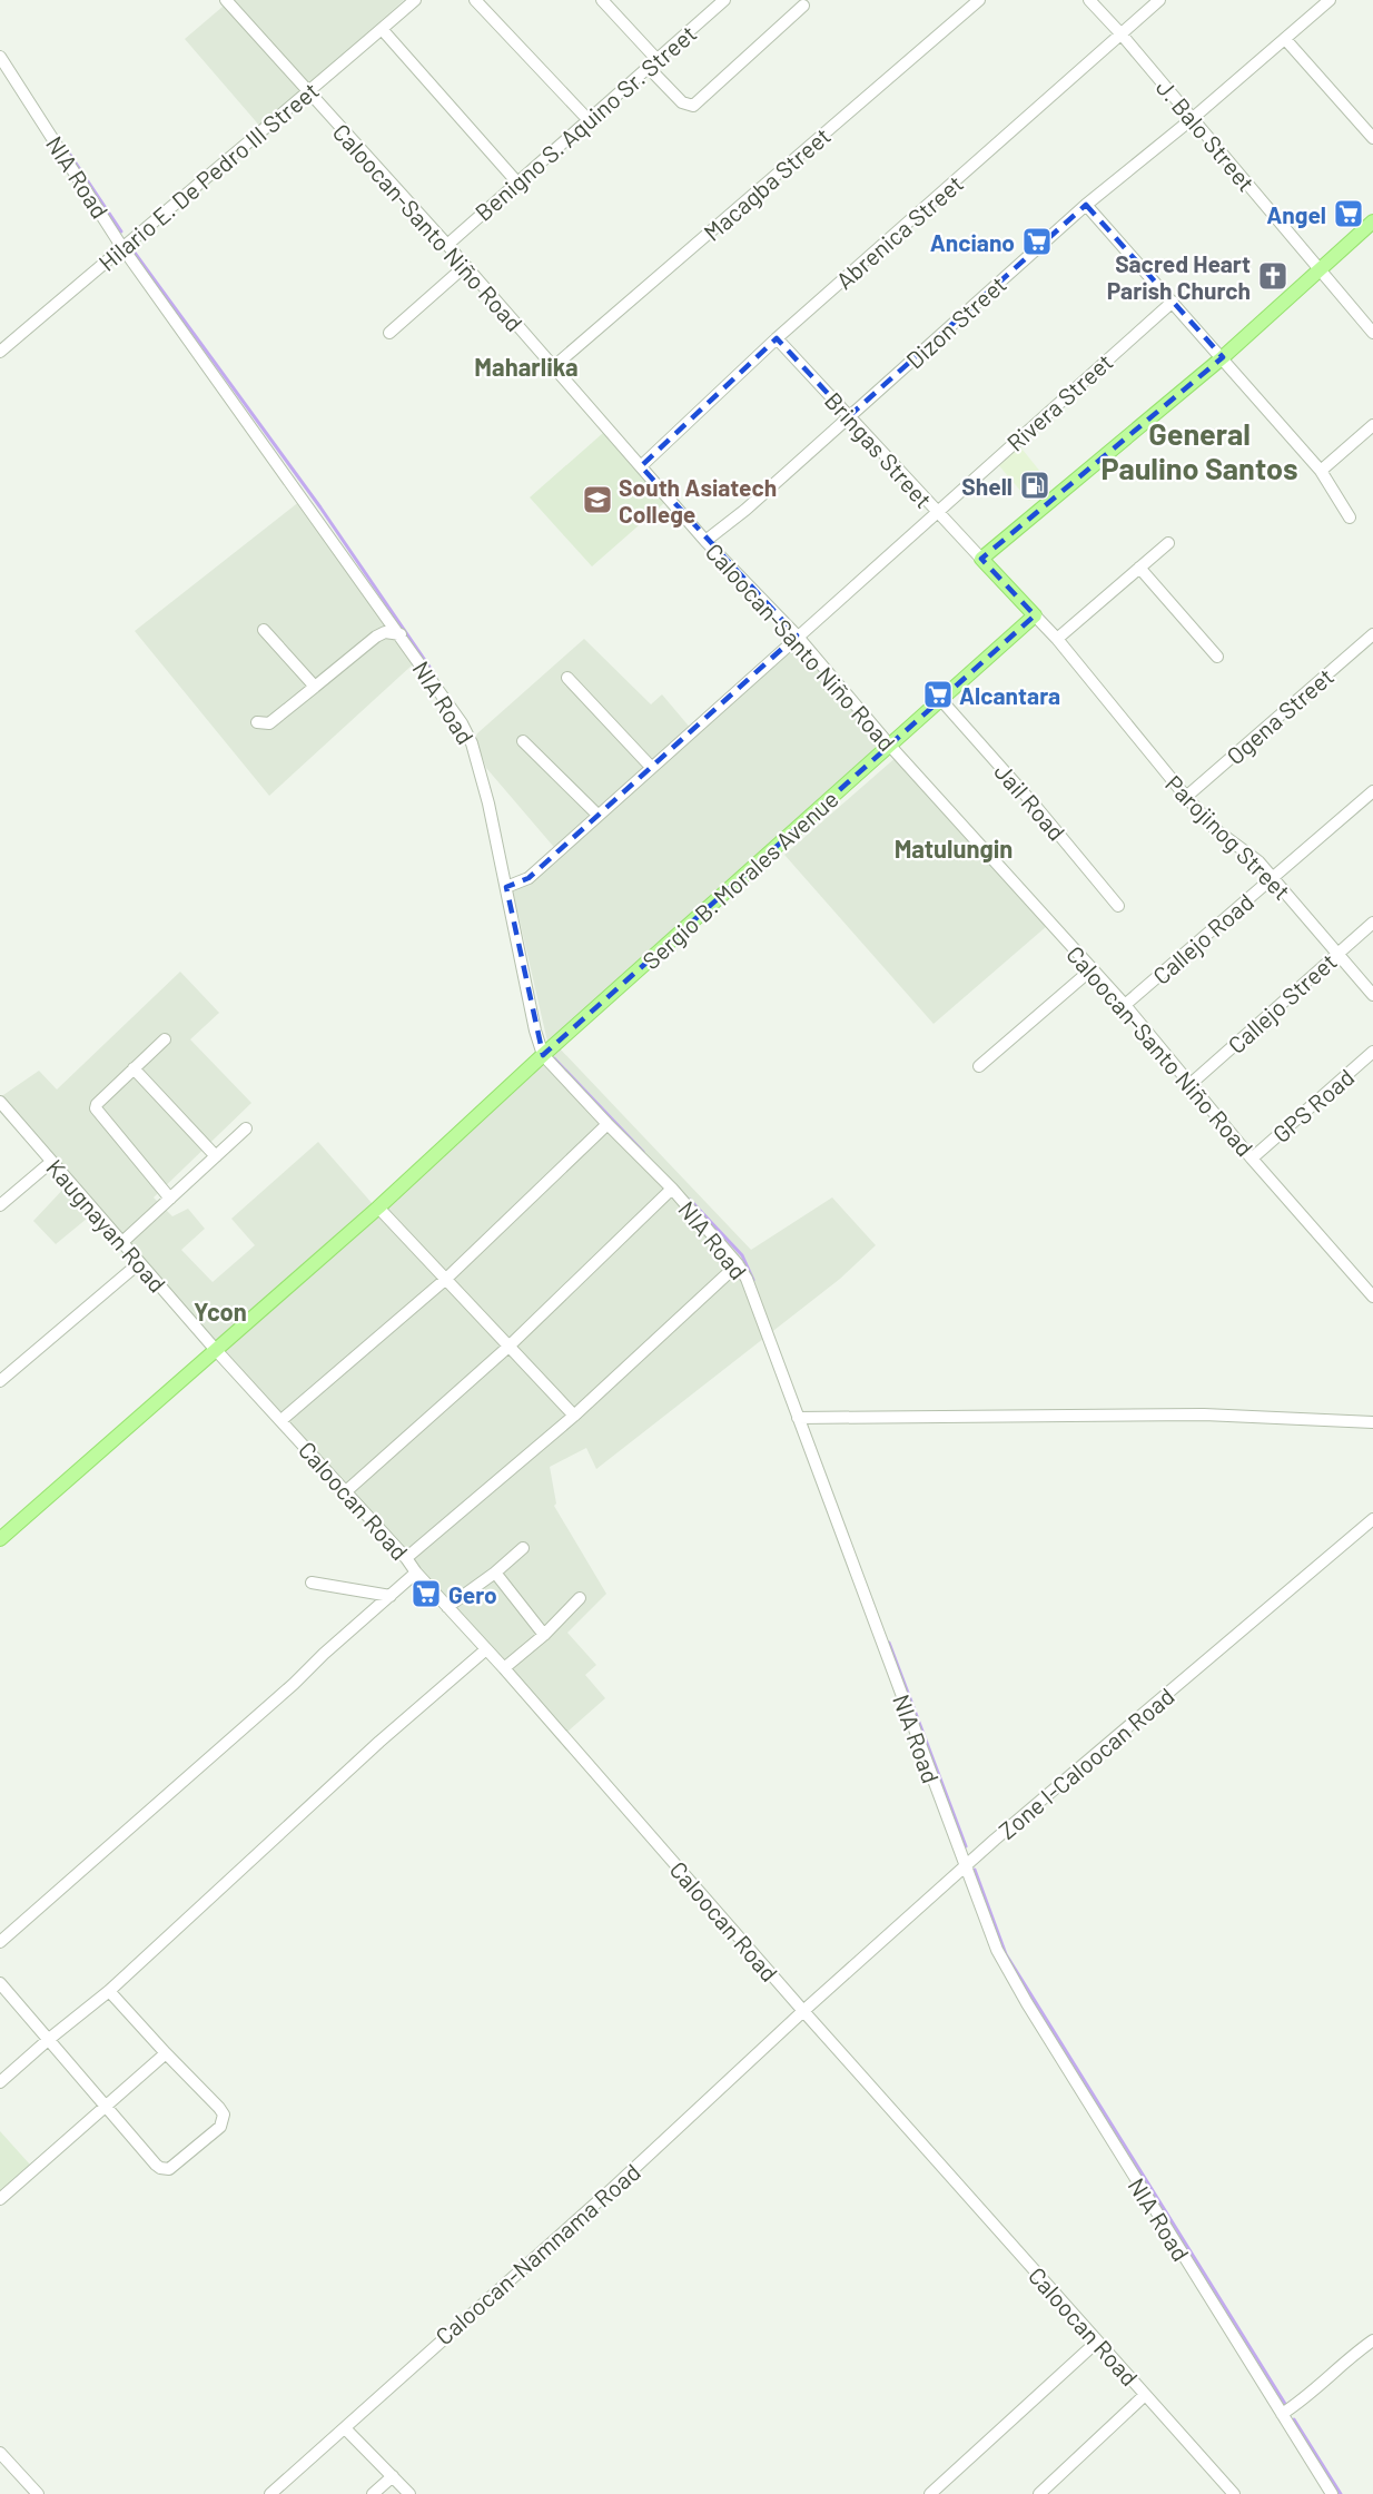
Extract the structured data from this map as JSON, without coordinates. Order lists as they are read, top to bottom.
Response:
{
  "streets": {
    "main road": ["Sergio B. Morales Avenue"],
    "street": [
      "Benigno S. Aquino Sr. Street",
      "J. Balo Street",
      "Hilario E. De Pedro III Street",
      "NIA Road",
      "Macagba Street",
      "Caloocan-Santo Niño Road",
      "Abrenica Street",
      "Dizon Street",
      "Rivera Street",
      "Bringas Street",
      "Ogena Street",
      "Jail Road",
      "Parojinog Street",
      "Callejo Road",
      "Callejo Street",
      "GPS Road",
      "Kaugnayan Road",
      "Caloocan Road",
      "Zone I-Caloocan Road",
      "Caloocan-Namnama Road"
    ]
  },
  "crossings": [
    ["Benigno S. Aquino Sr. Street", "Caloocan-Santo Niño Road"],
    ["J. Balo Street", "Abrenica Street"],
    ["J. Balo Street", "Dizon Street"],
    ["Hilario E. De Pedro III Street", "NIA Road"],
    ["Hilario E. De Pedro III Street", "Caloocan-Santo Niño Road"],
    ["NIA Road", "Rivera Street"],
    ["NIA Road", "Sergio B. Morales Avenue"],
    ["NIA Road", "Zone I-Caloocan Road"],
    ["Macagba Street", "Caloocan-Santo Niño Road"],
    ["Caloocan-Santo Niño Road", "Abrenica Street"],
    ["Caloocan-Santo Niño Road", "Dizon Street"],
    ["Caloocan-Santo Niño Road", "Rivera Street"],
    ["Caloocan-Santo Niño Road", "Sergio B. Morales Avenue"],
    ["Caloocan-Santo Niño Road", "Callejo Road"],
    ["Caloocan-Santo Niño Road", "Callejo Street"],
    ["Caloocan-Santo Niño Road", "GPS Road"],
    ["Abrenica Street", "Bringas Street"],
    ["Dizon Street", "Bringas Street"],
    ["Rivera Street", "Bringas Street"],
    ["Ogena Street", "Parojinog Street"],
    ["Jail Road", "Sergio B. Morales Avenue"],
    ["Parojinog Street", "Sergio B. Morales Avenue"],
    ["Parojinog Street", "Callejo Road"],
    ["Parojinog Street", "Callejo Street"],
    ["Sergio B. Morales Avenue", "Kaugnayan Road"],
    ["Sergio B. Morales Avenue", "Caloocan Road"],
    ["Kaugnayan Road", "Caloocan Road"],
    ["Caloocan Road", "Zone I-Caloocan Road"],
    ["Caloocan Road", "Caloocan-Namnama Road"],
    ["Zone I-Caloocan Road", "Caloocan-Namnama Road"]
  ],
  "districts": [
    "Maharlika",
    "General Paulino Santos",
    "Matulungin",
    "Ycon"
  ],
  "places": {
    "supermarket": [
      "Angel",
      "Anciano",
      "Alcantara",
      "Gero"
    ],
    "church": ["Sacred Heart Parish Church"],
    "fuel station": ["Shell"],
    "school or university": ["South Asiatech College"]
  }
}
